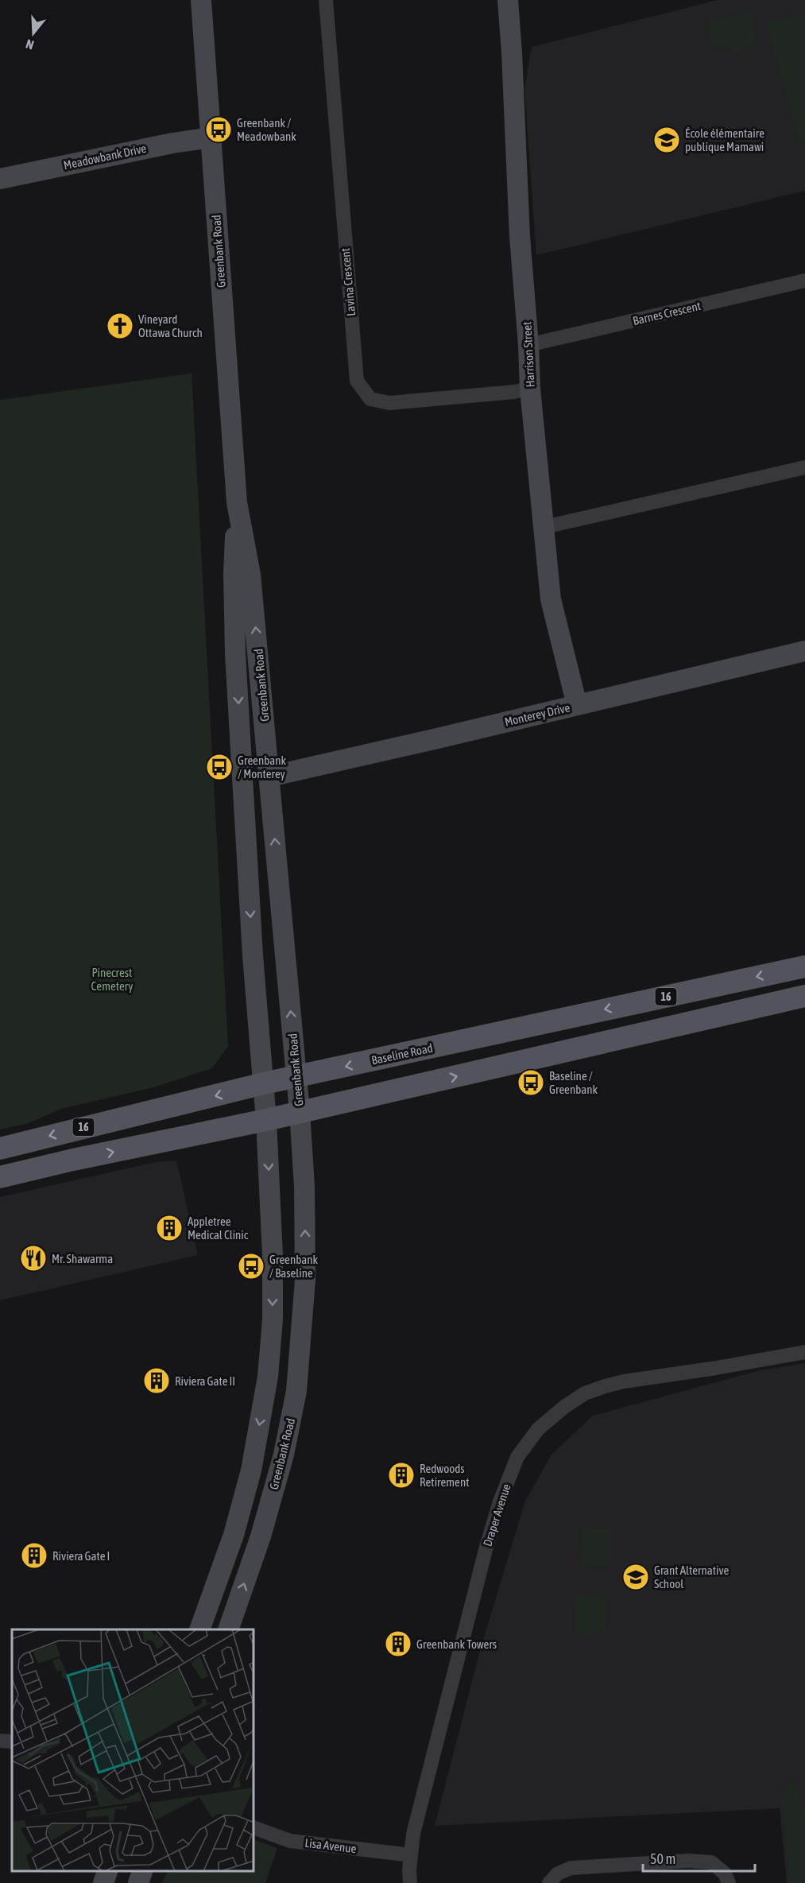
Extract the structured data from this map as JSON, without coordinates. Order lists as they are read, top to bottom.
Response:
{
  "streets": {
    "main road": [
      "Meadowbank Drive",
      "Greenbank Road",
      "Harrison Street",
      "Monterey Drive",
      "16",
      "Baseline Road"
    ],
    "street": [
      "Lavina Crescent",
      "Barnes Crescent",
      "Draper Avenue",
      "Lisa Avenue"
    ]
  },
  "crossings": [
    ["Meadowbank Drive", "Greenbank Road"],
    ["Greenbank Road", "Monterey Drive"],
    ["Greenbank Road", "Baseline Road"],
    ["Lavina Crescent", "Harrison Street"],
    ["Barnes Crescent", "Harrison Street"],
    ["Harrison Street", "Monterey Drive"],
    ["Draper Avenue", "Lisa Avenue"]
  ],
  "parks": ["Pinecrest Cemetery"],
  "places": {
    "bus stop": [
      "Greenbank / Meadowbank",
      "Greenbank / Monterey",
      "Baseline / Greenbank",
      "Greenbank / Baseline"
    ],
    "school or university": ["École élémentaire publique Mamawi", "Grant Alternative School"],
    "church": ["Vineyard Ottawa Church"],
    "building": [
      "Appletree Medical Clinic",
      "Riviera Gate II",
      "Redwoods Retirement",
      "Riviera Gate I",
      "Greenbank Towers"
    ],
    "restaurant": ["Mr. Shawarma"]
  },
  "scale_bar": "50 m",
  "north": "bottom"
}
